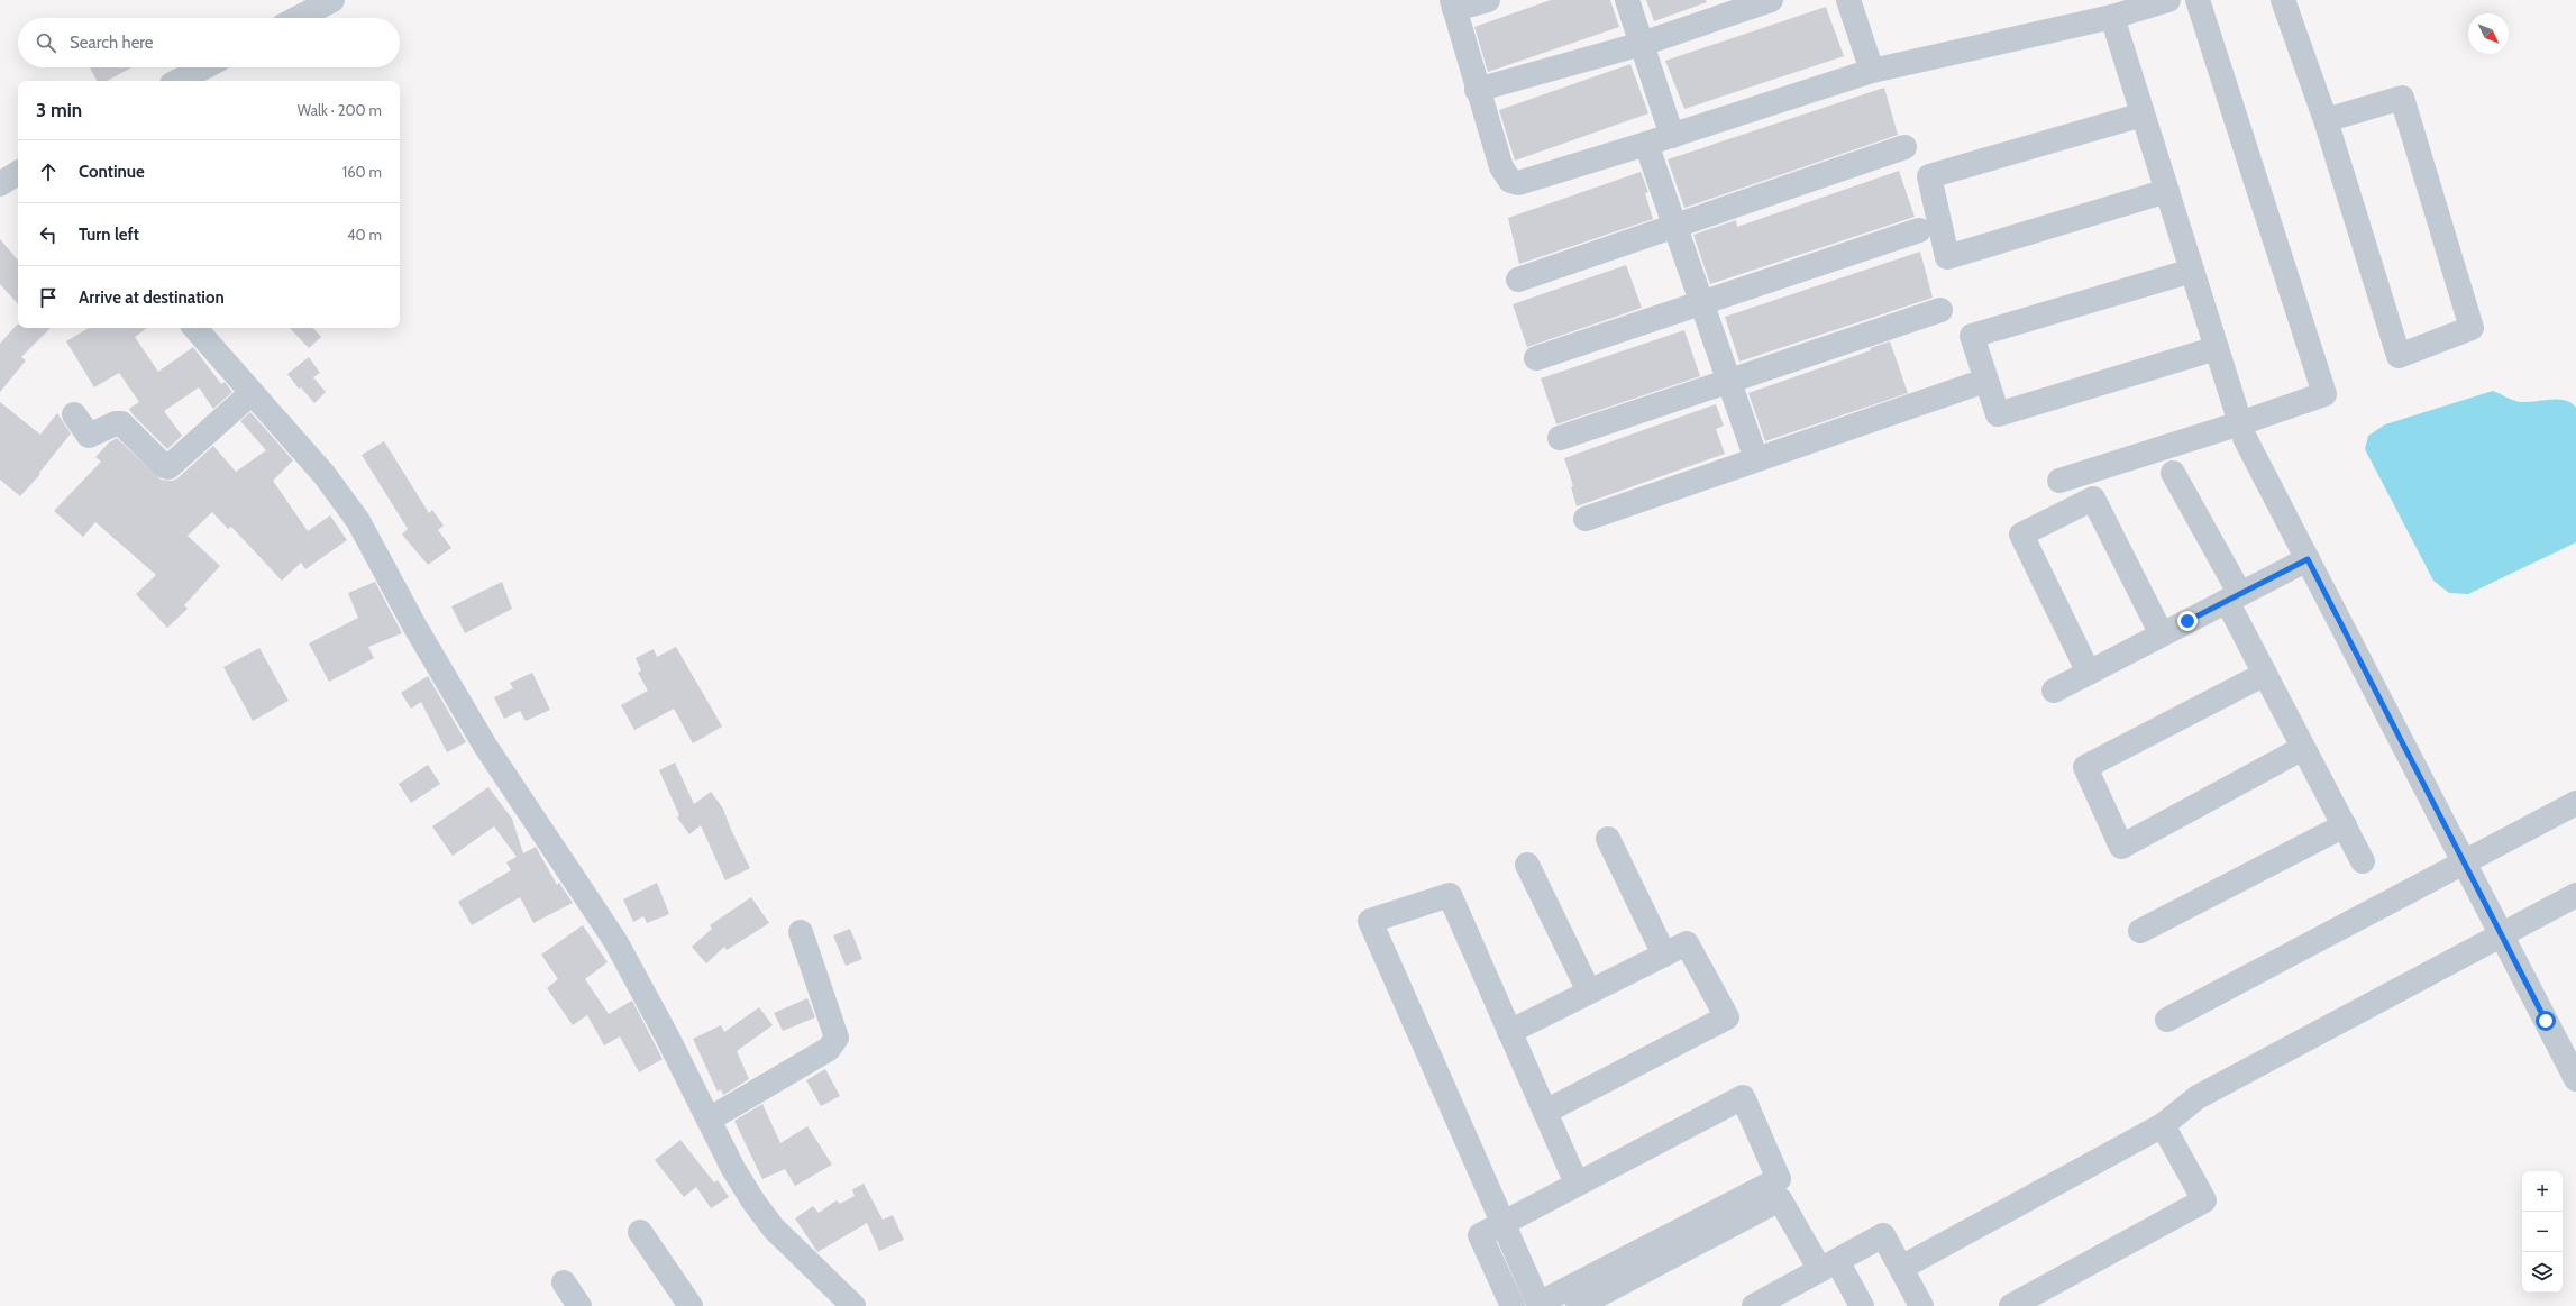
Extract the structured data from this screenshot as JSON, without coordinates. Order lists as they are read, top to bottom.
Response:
{
  "north": "bottom right",
  "page": {
    "search": "Search here",
    "heading": ["3 min", "Walk · 200 m"],
    "list": [
      ["Continue", "160 m"],
      ["Turn left", "40 m"],
      "Arrive at destination"
    ],
    "map_buttons": ["+", "−"]
  }
}
